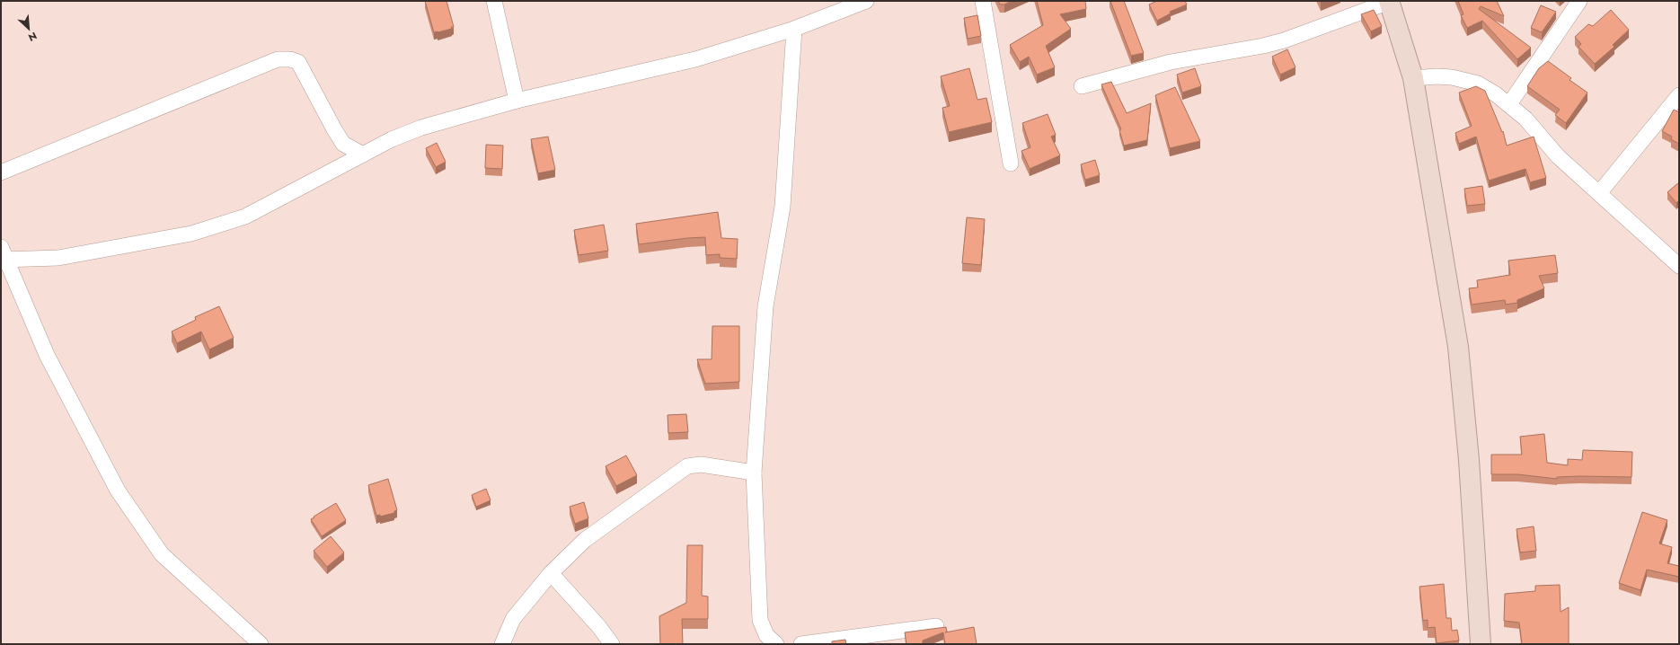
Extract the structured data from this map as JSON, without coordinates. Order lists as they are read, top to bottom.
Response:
{
  "north": "bottom right"
}
